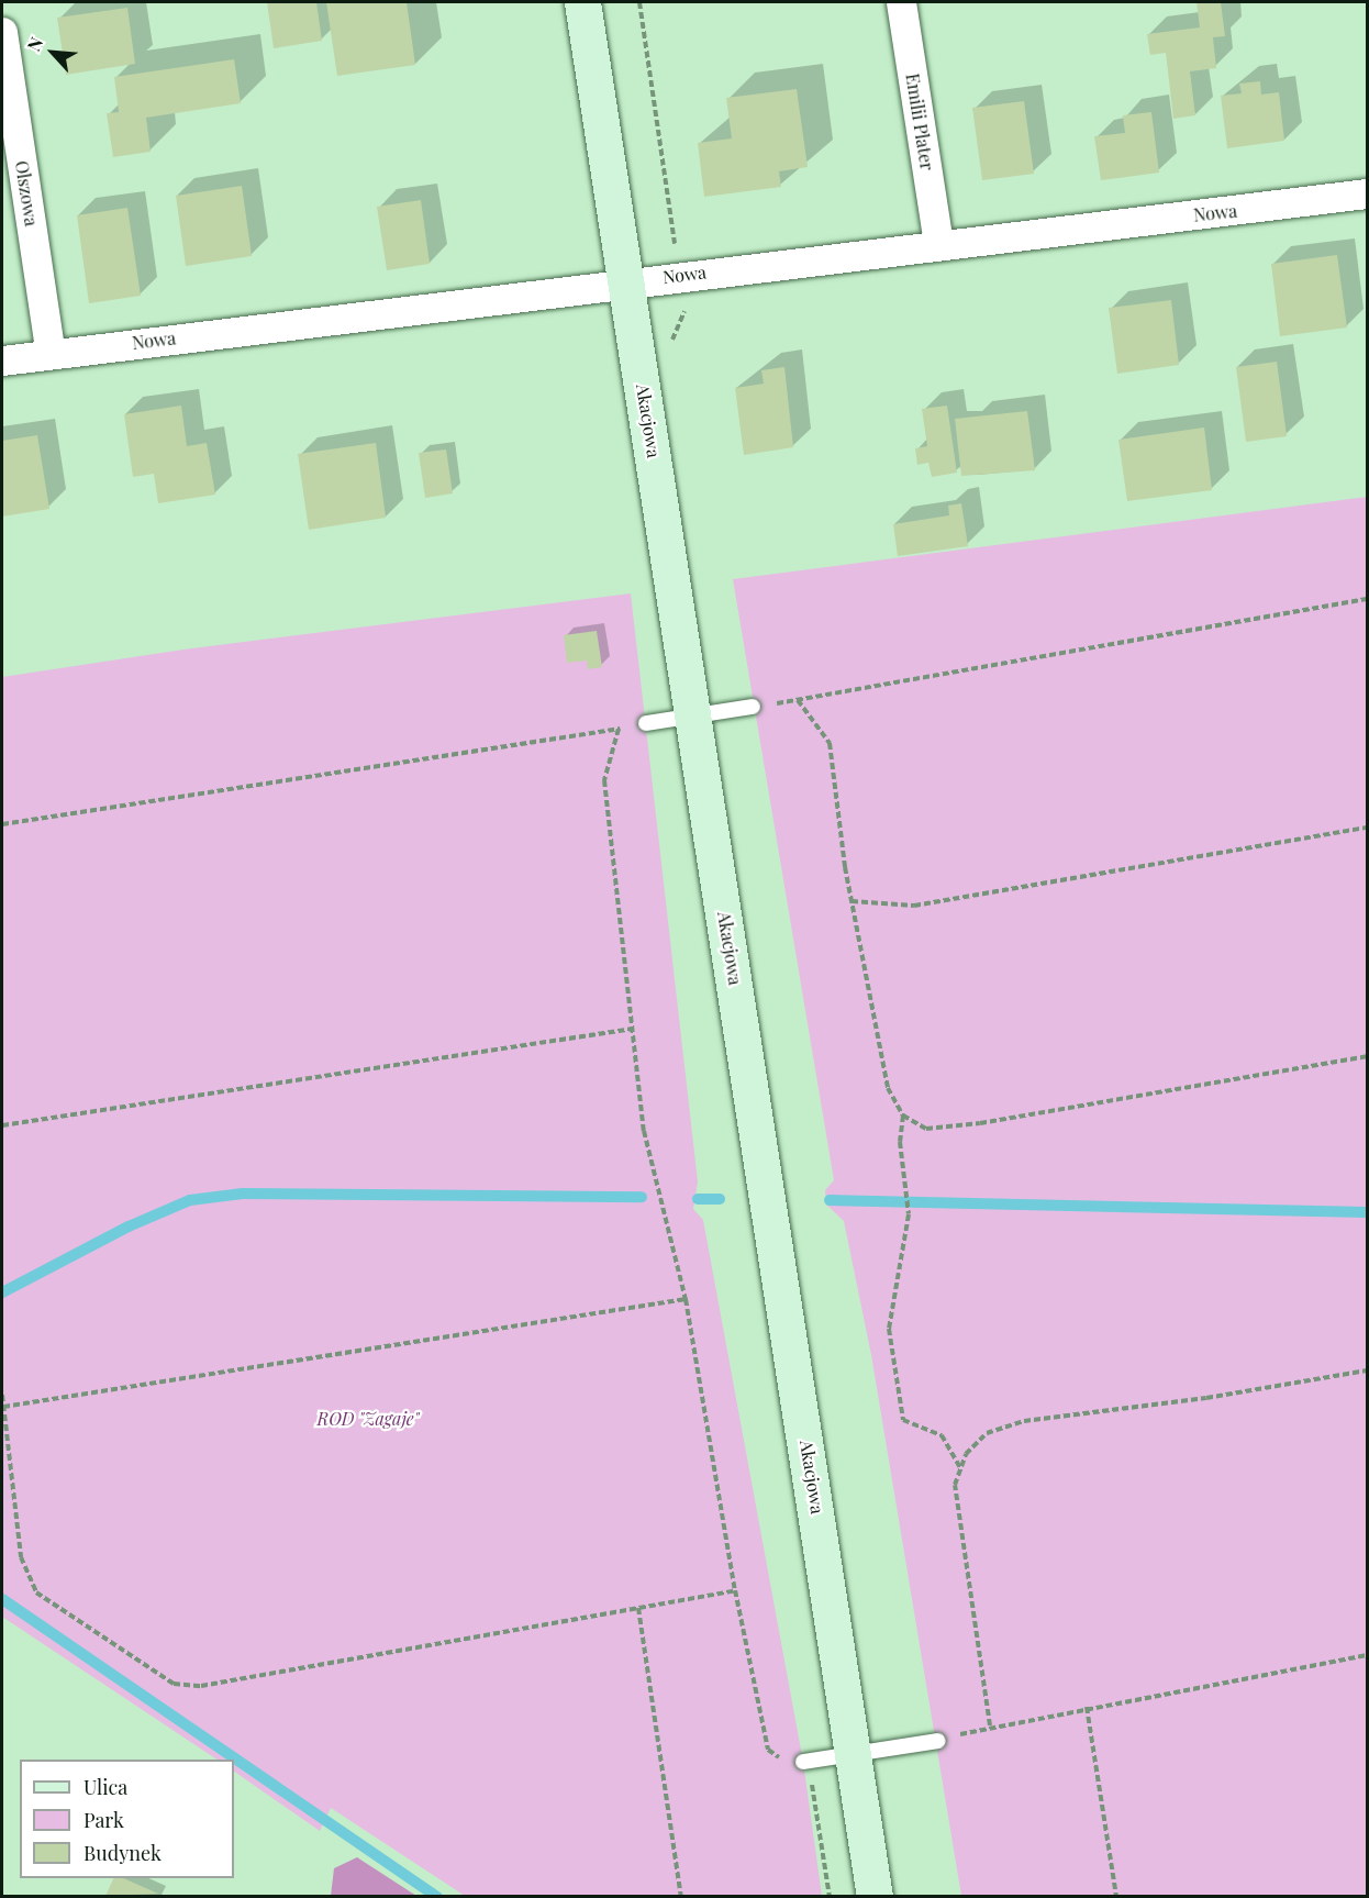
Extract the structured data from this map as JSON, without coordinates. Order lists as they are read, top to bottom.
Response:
{
  "streets": {
    "street": [
      "Emilii Plater",
      "Olszowa",
      "Nowa",
      "Akacjowa"
    ]
  },
  "crossings": [
    ["Emilii Plater", "Nowa"],
    ["Olszowa", "Nowa"],
    ["Nowa", "Akacjowa"]
  ],
  "parks": ["ROD \"Zagaje\""],
  "legend": ["Ulica", "Park", "Budynek"],
  "north": "top left"
}
